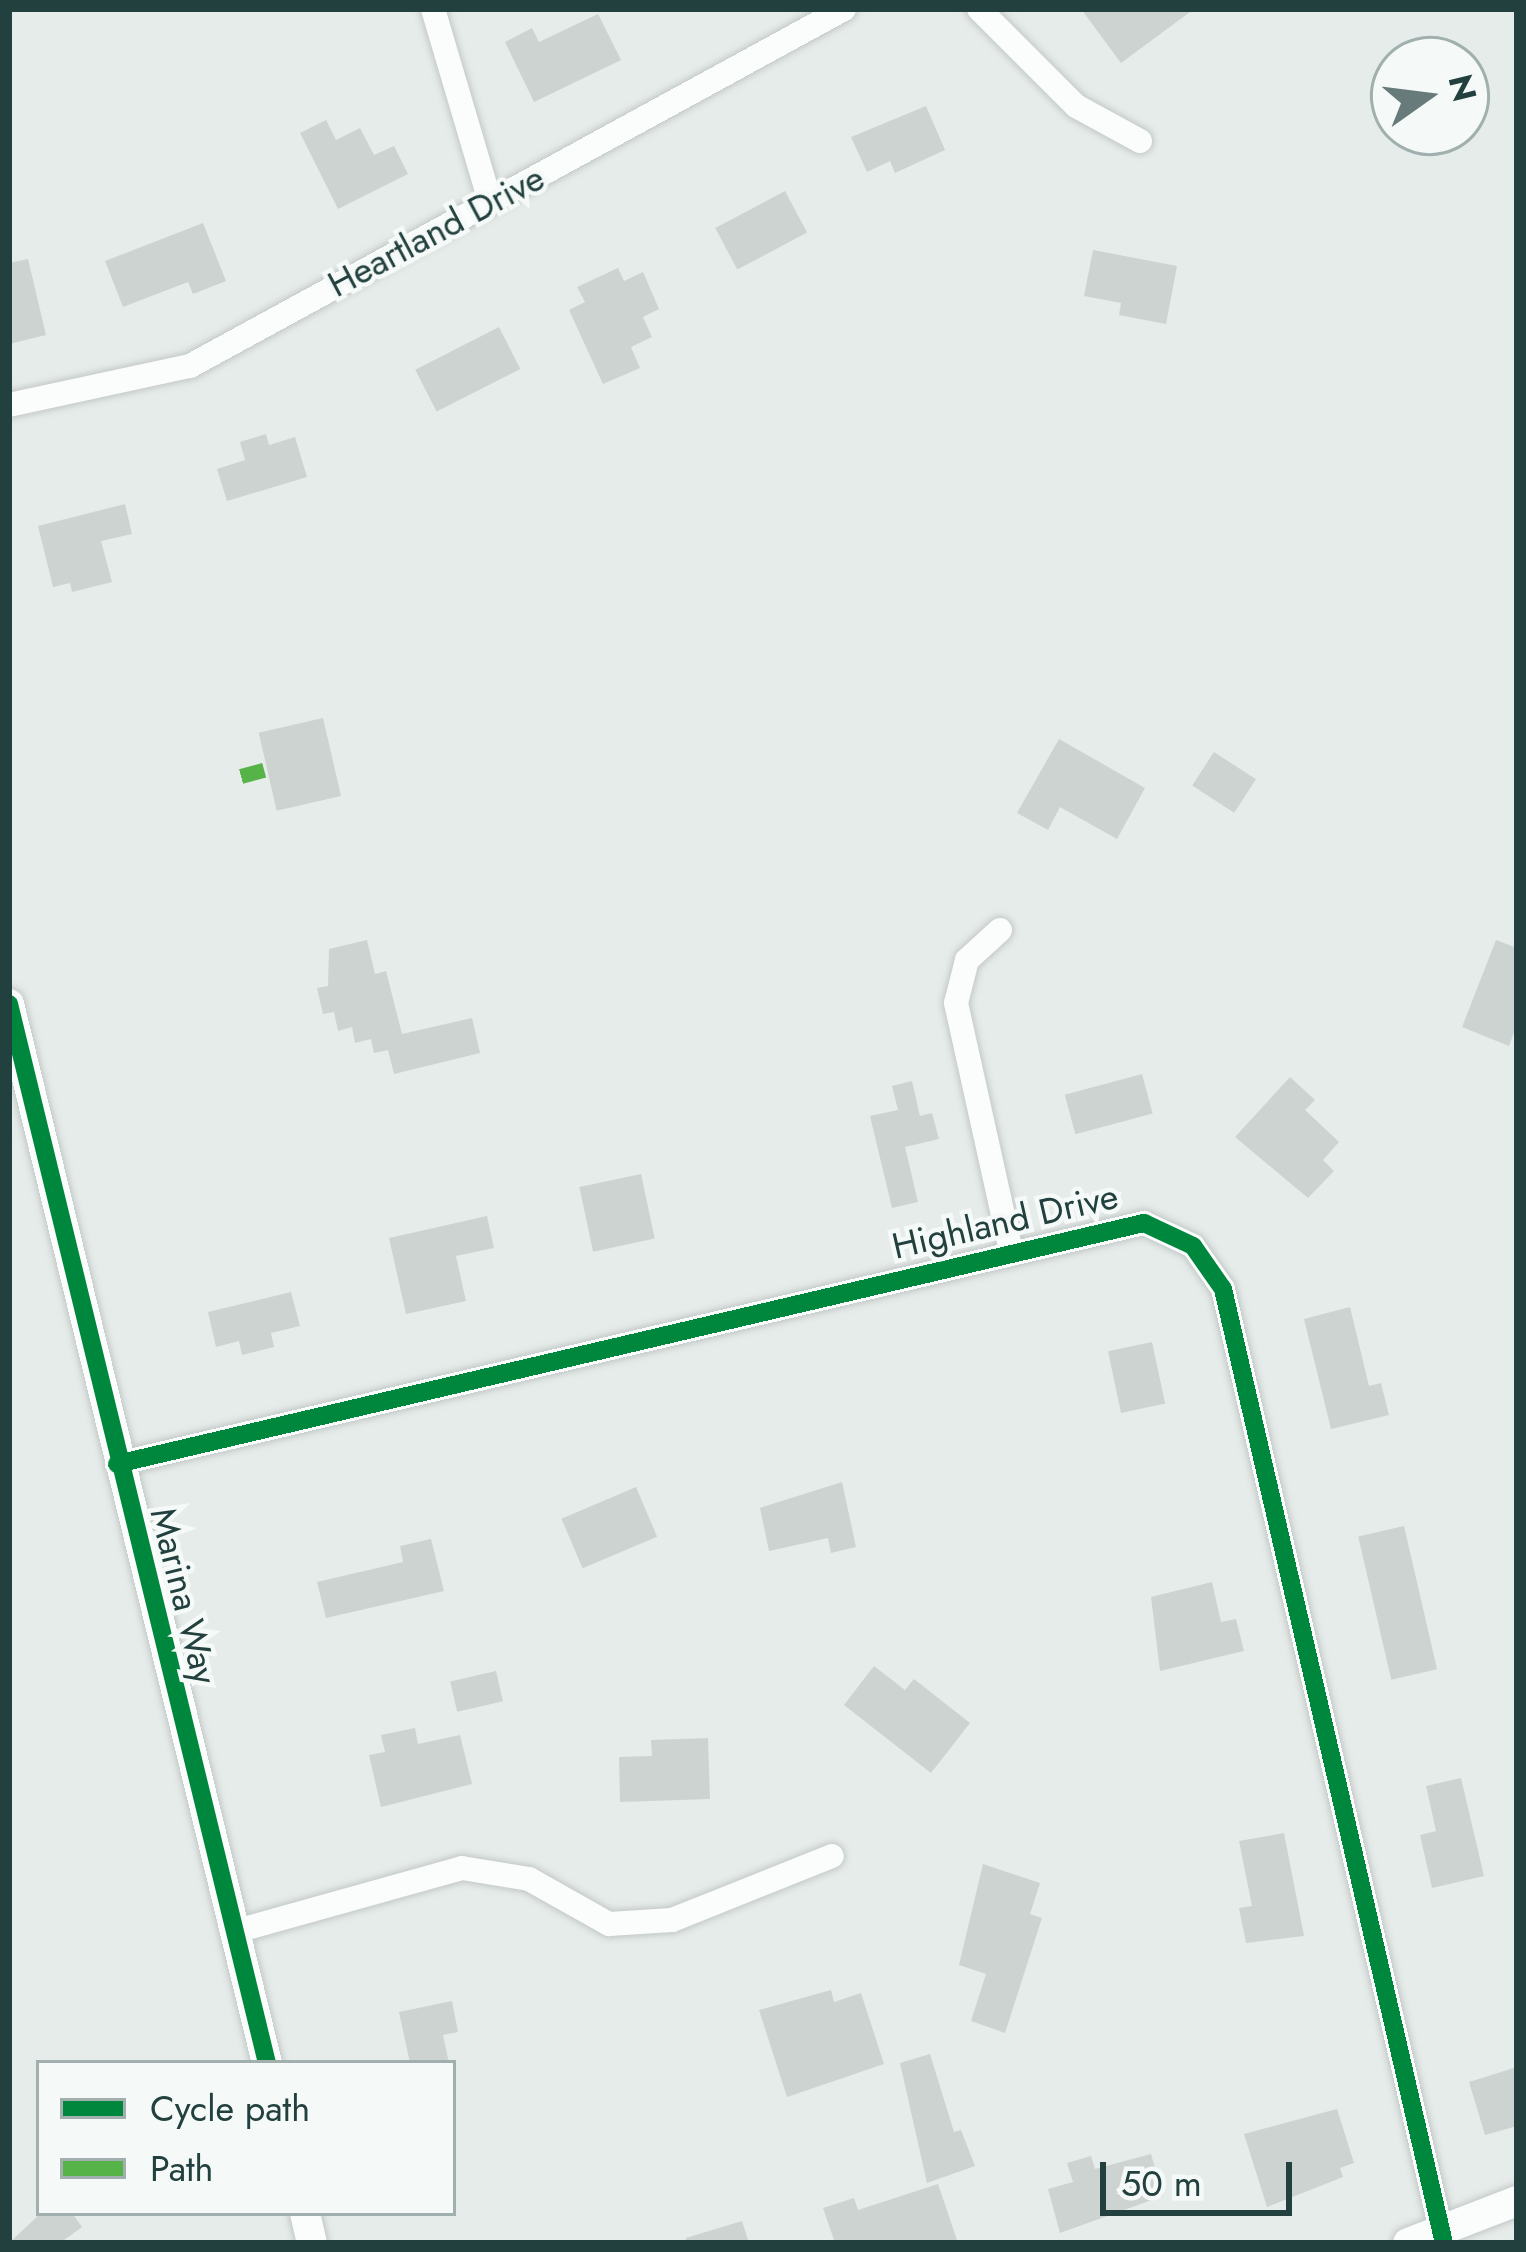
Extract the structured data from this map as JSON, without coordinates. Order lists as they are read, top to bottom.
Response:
{
  "streets": {
    "street": ["Heartland Drive", "Highland Drive", "Marina Way"]
  },
  "crossings": [
    ["Highland Drive", "Marina Way"]
  ],
  "legend": ["Cycle path", "Path"],
  "scale_bar": "50 m",
  "north": "right"
}
